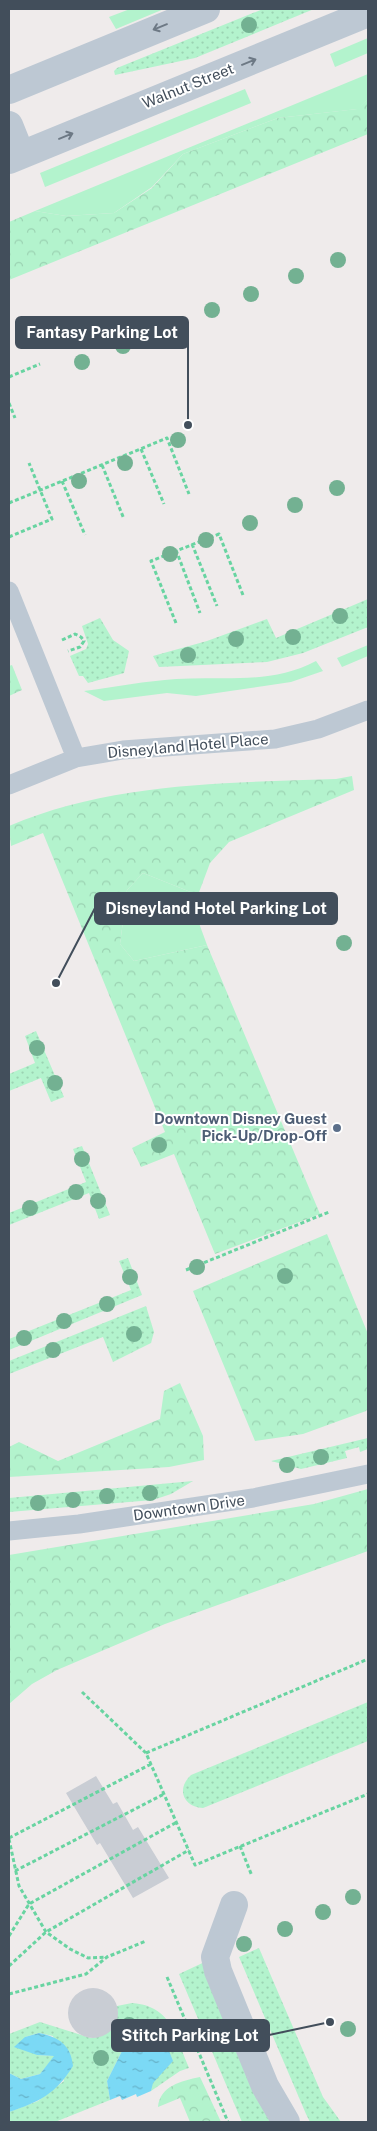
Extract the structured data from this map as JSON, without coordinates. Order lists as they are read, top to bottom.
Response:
{
  "streets": {
    "street": ["Walnut Street"],
    "lane": ["Disneyland Hotel Place", "Downtown Drive"]
  },
  "places": [
    "Fantasy Parking Lot",
    "Disneyland Hotel Parking Lot",
    "Downtown Disney Guest Pick-Up/Drop-Off",
    "Stitch Parking Lot"
  ]
}
